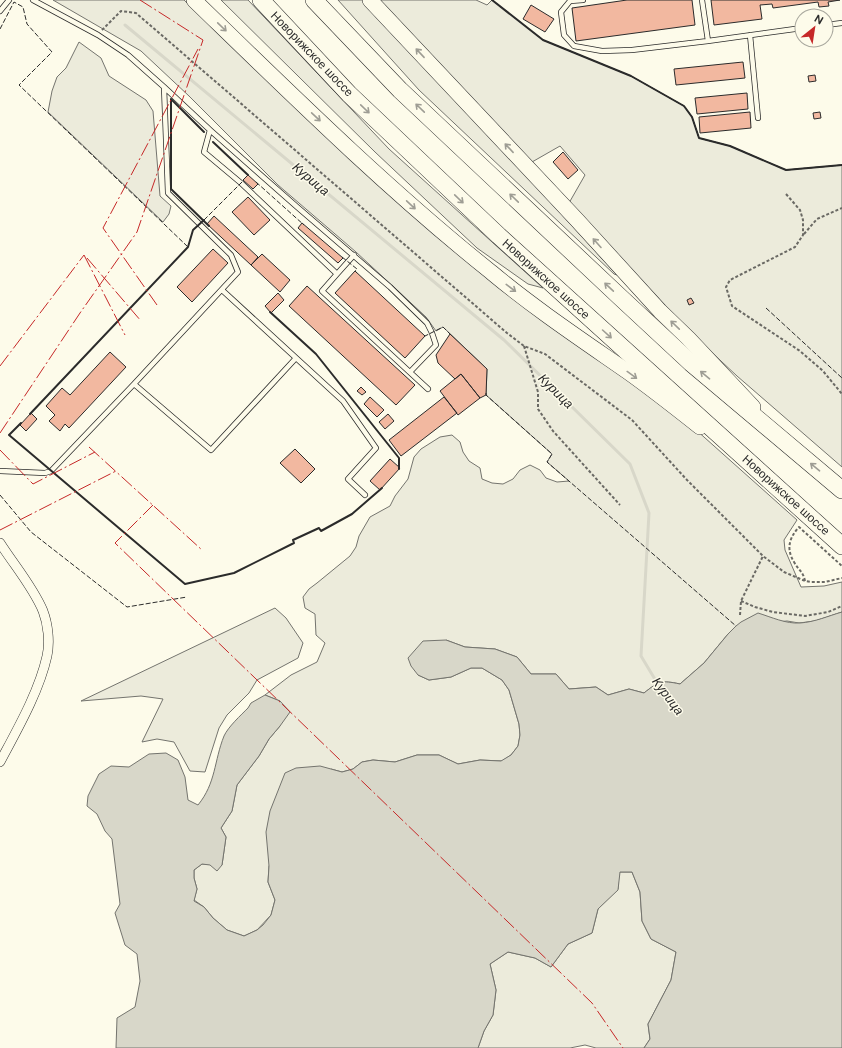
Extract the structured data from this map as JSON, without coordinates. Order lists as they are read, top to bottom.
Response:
{
  "streets": {
    "highway": ["Новорижское шоссе"]
  },
  "water": ["Курица"],
  "north": "top right"
}
